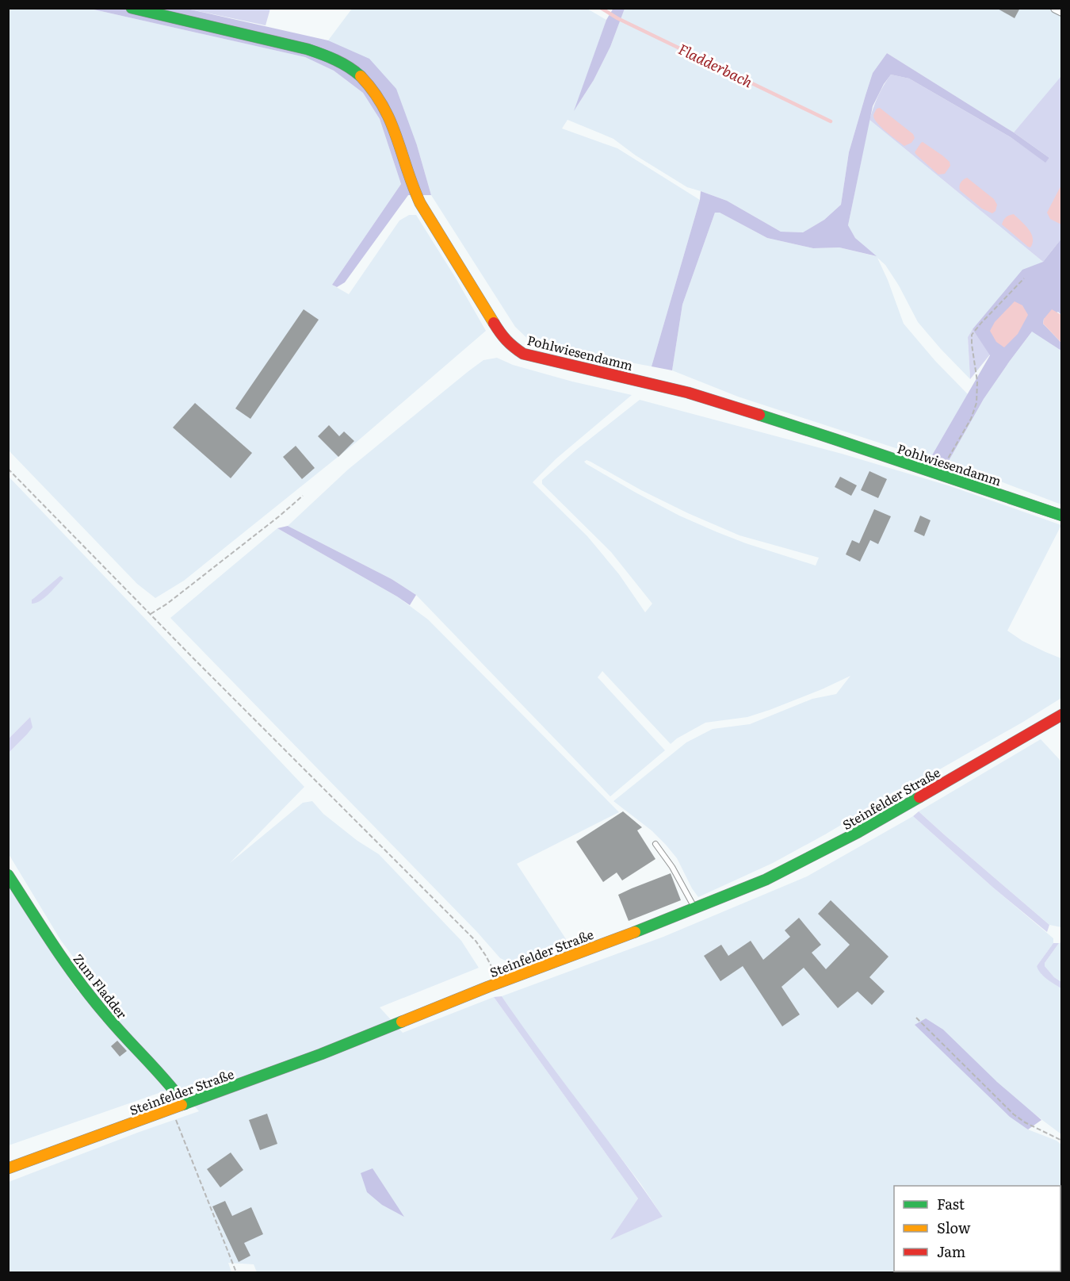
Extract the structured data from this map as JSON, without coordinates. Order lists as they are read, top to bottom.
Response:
{
  "streets": {
    "street": ["Pohlwiesendamm", "Steinfelder Straße", "Zum Fladder"]
  },
  "crossings": [
    ["Steinfelder Straße", "Zum Fladder"]
  ],
  "water": ["Fladderbach"],
  "legend": ["Fast", "Slow", "Jam"]
}
